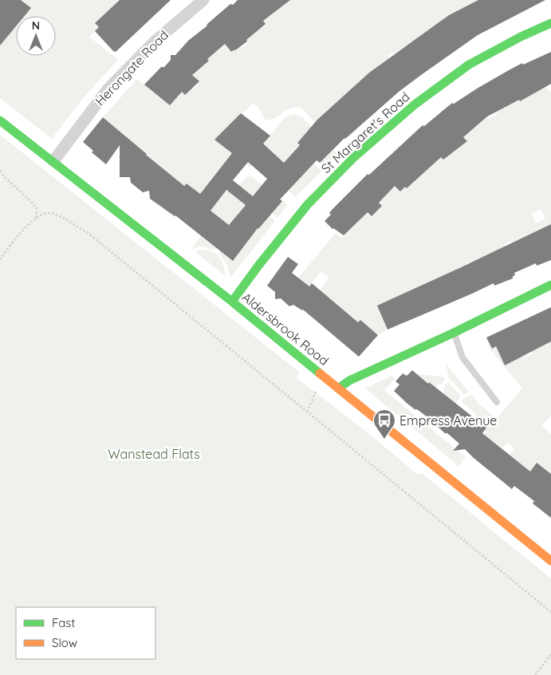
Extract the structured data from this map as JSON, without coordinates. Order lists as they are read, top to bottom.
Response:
{
  "streets": {
    "main road": ["St Margaret's Road", "Aldersbrook Road"],
    "street": ["Herongate Road"]
  },
  "crossings": [
    ["Herongate Road", "Aldersbrook Road"],
    ["St Margaret's Road", "Aldersbrook Road"]
  ],
  "parks": ["Wanstead Flats"],
  "places": {
    "bus stop": ["Empress Avenue"]
  },
  "legend": ["Fast", "Slow"],
  "north": "top"
}
